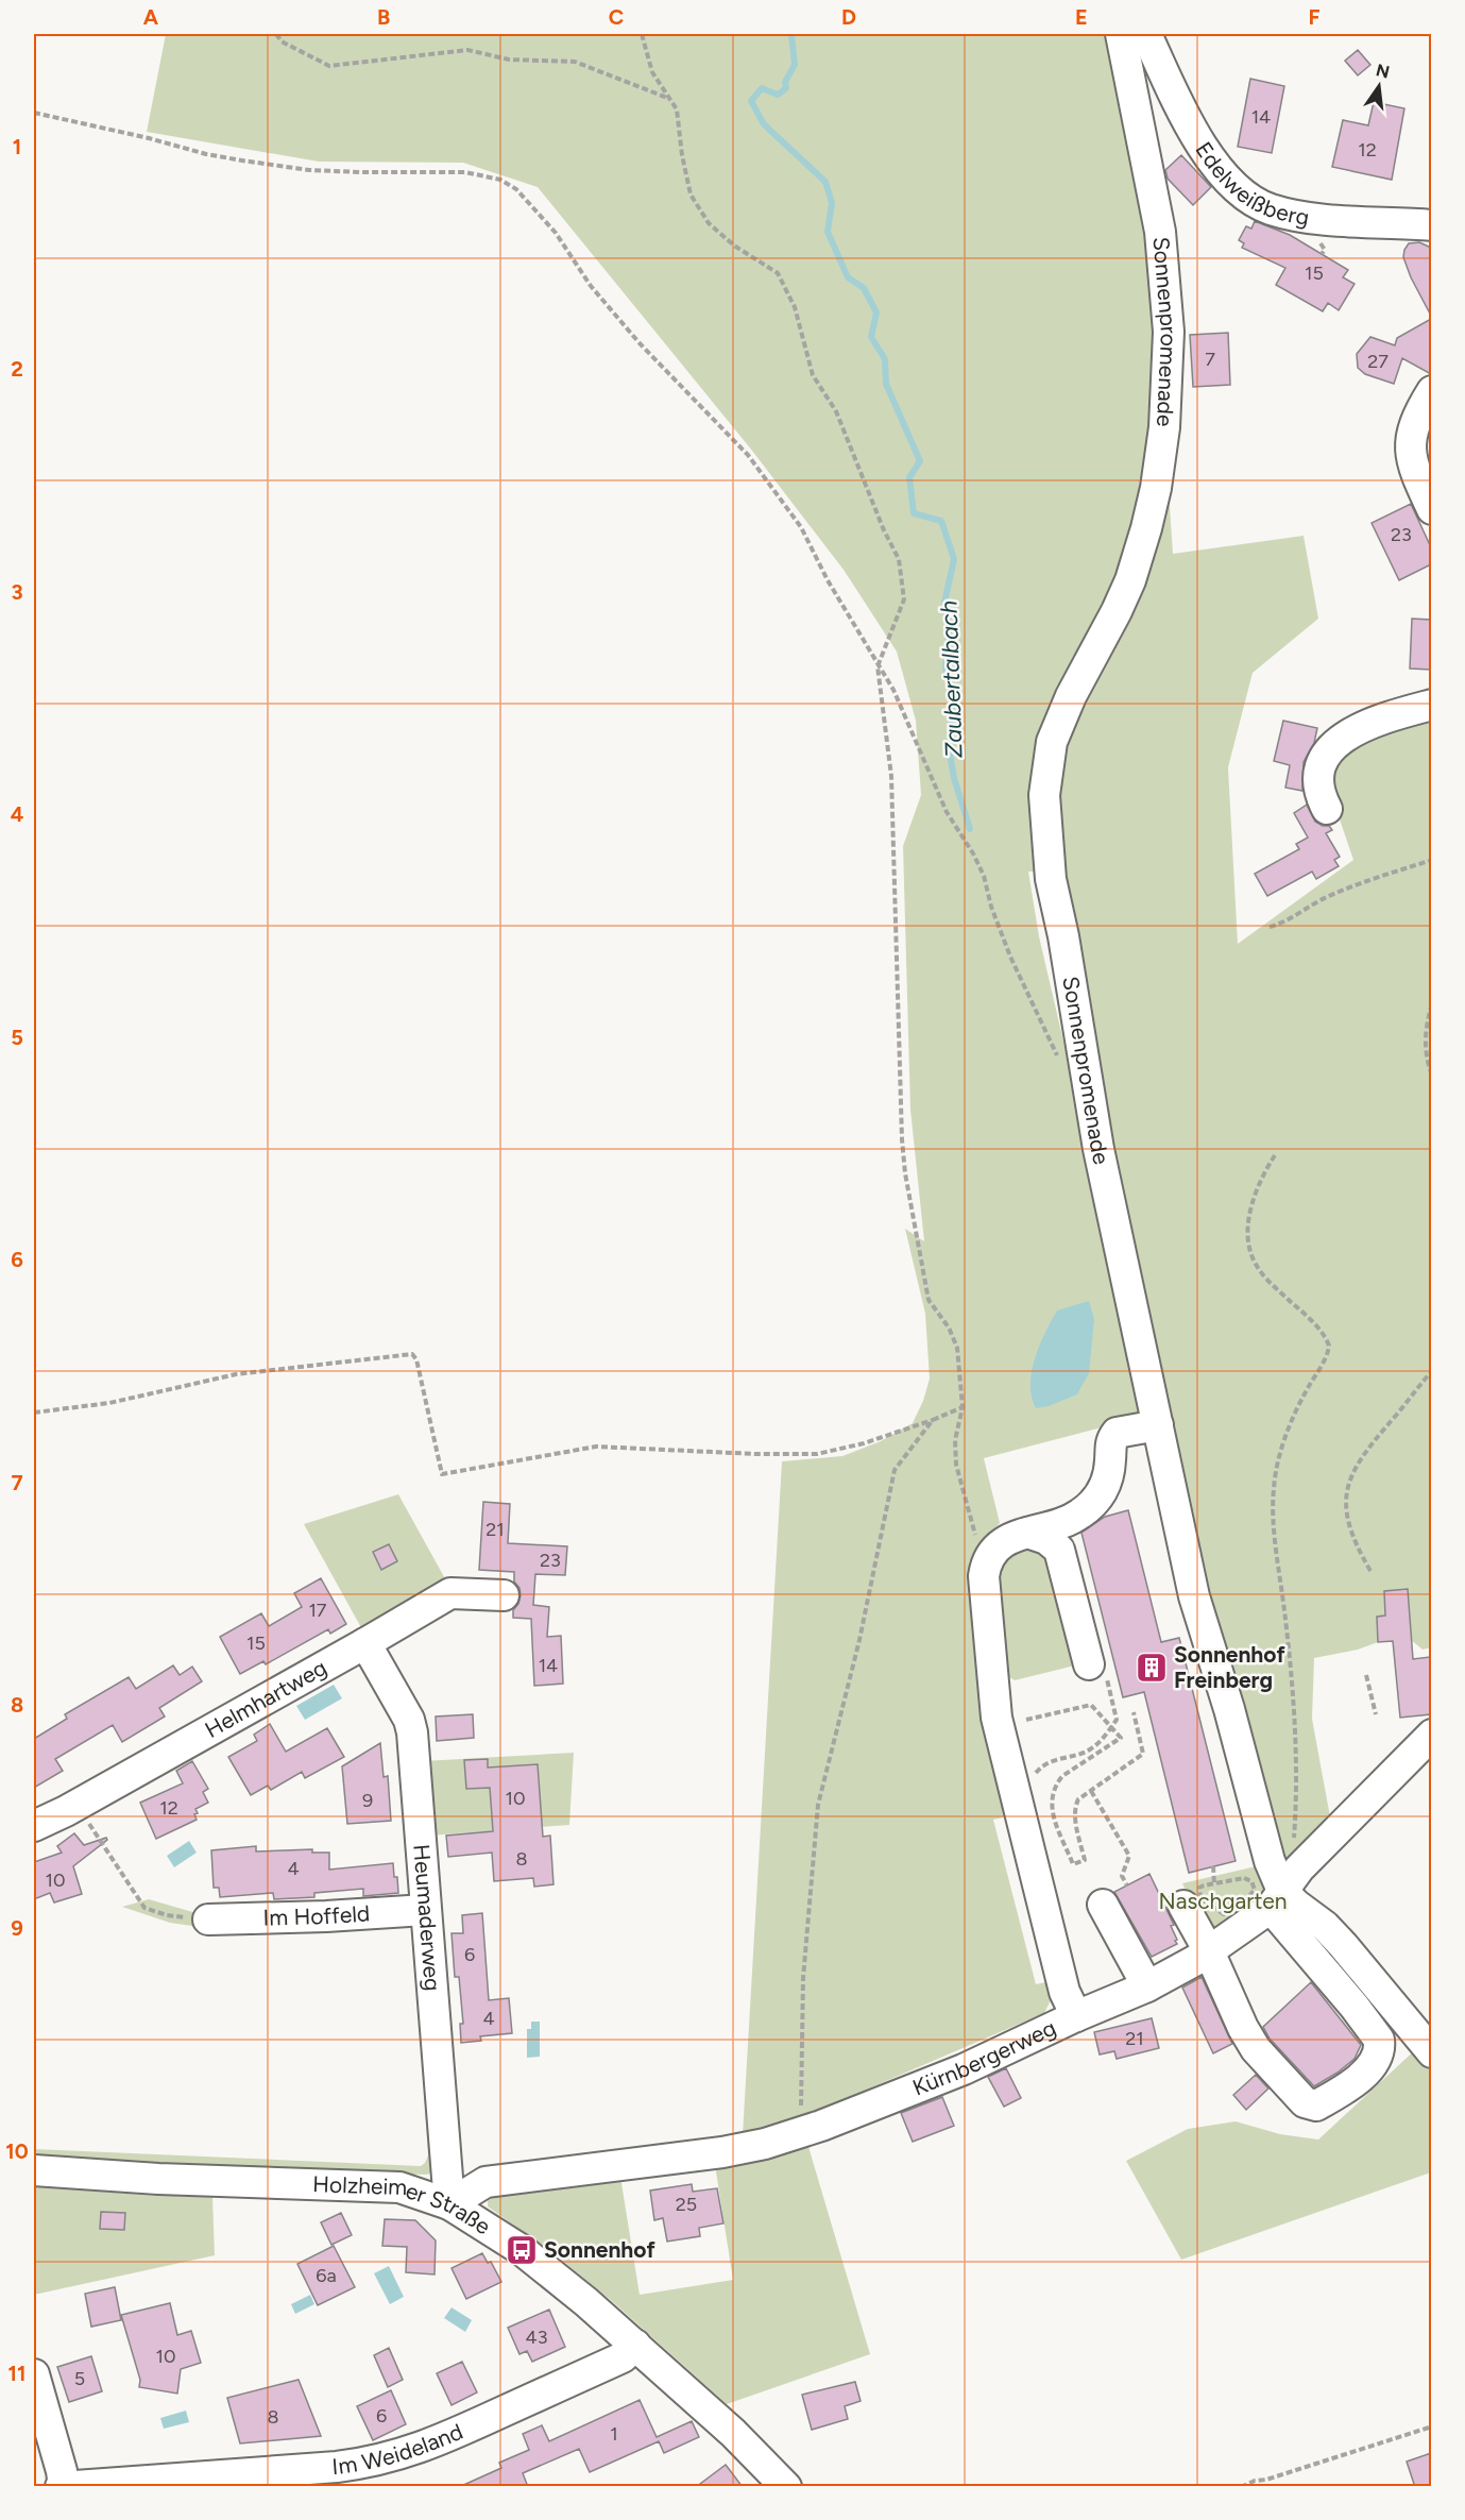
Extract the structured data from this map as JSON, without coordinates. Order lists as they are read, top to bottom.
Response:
{
  "streets": {
    "street": [
      "Edelweißberg",
      "Sonnenpromenade",
      "Helmhartweg",
      "Im Hoffeld",
      "Heumaderweg",
      "Kürnbergerweg",
      "Holzheimer Straße",
      "Im Weideland"
    ]
  },
  "crossings": [
    ["Sonnenpromenade", "Kürnbergerweg"],
    ["Helmhartweg", "Heumaderweg"],
    ["Im Hoffeld", "Heumaderweg"],
    ["Heumaderweg", "Kürnbergerweg"],
    ["Heumaderweg", "Holzheimer Straße"],
    ["Kürnbergerweg", "Holzheimer Straße"],
    ["Holzheimer Straße", "Im Weideland"]
  ],
  "water": ["Zaubertalbach"],
  "parks": ["Naschgarten"],
  "places": {
    "building": ["Sonnenhof Freinberg"],
    "bus stop": ["Sonnenhof"]
  },
  "house_numbers": [
    "14",
    "12",
    "15",
    "7",
    "27",
    "23",
    "21",
    "23",
    "17",
    "15",
    "14",
    "10",
    "9",
    "12",
    "8",
    "4",
    "10",
    "6",
    "4",
    "21",
    "25",
    "6a",
    "43",
    "10",
    "5",
    "6",
    "8",
    "1"
  ],
  "north": "top",
  "grid": {
    "columns": [
      "A",
      "B",
      "C",
      "D",
      "E",
      "F"
    ],
    "rows": [
      "1",
      "2",
      "3",
      "4",
      "5",
      "6",
      "7",
      "8",
      "9",
      "10",
      "11"
    ]
  }
}
